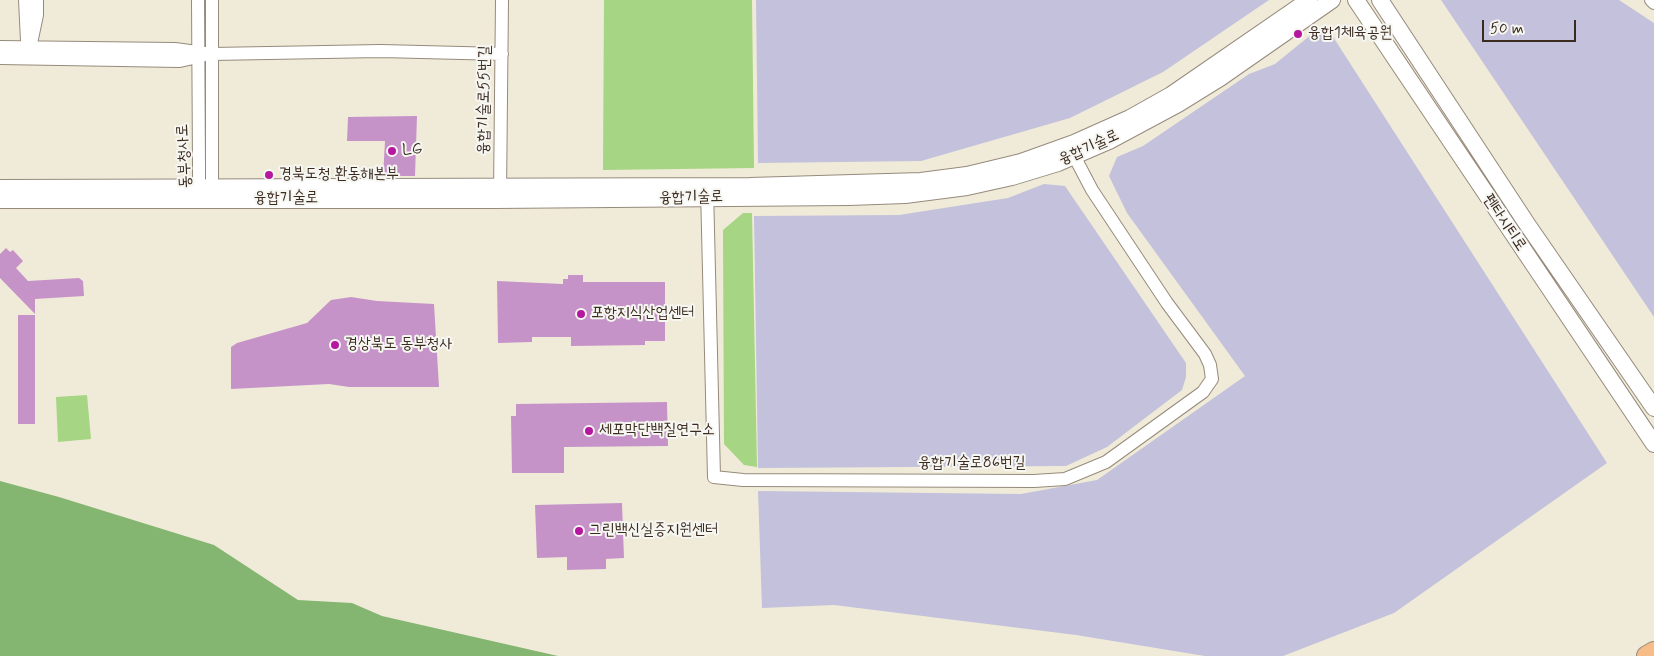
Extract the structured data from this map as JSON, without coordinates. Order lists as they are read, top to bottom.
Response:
{
  "streets": {
    "street": [
      "융합기술로55번길",
      "융합기술로",
      "동부청사로",
      "펜타시티로",
      "융합기술로86번길"
    ]
  },
  "crossings": [
    ["융합기술로55번길", "융합기술로"],
    ["융합기술로", "동부청사로"],
    ["융합기술로", "융합기술로86번길"]
  ],
  "places": [
    "융합1체육공원",
    "LG",
    "경북도청 환동해본부",
    "포항지식산업센터",
    "경상북도 동부청사",
    "세포막단백질연구소",
    "그린백신실증지원센터"
  ],
  "scale_bar": "50 m"
}
